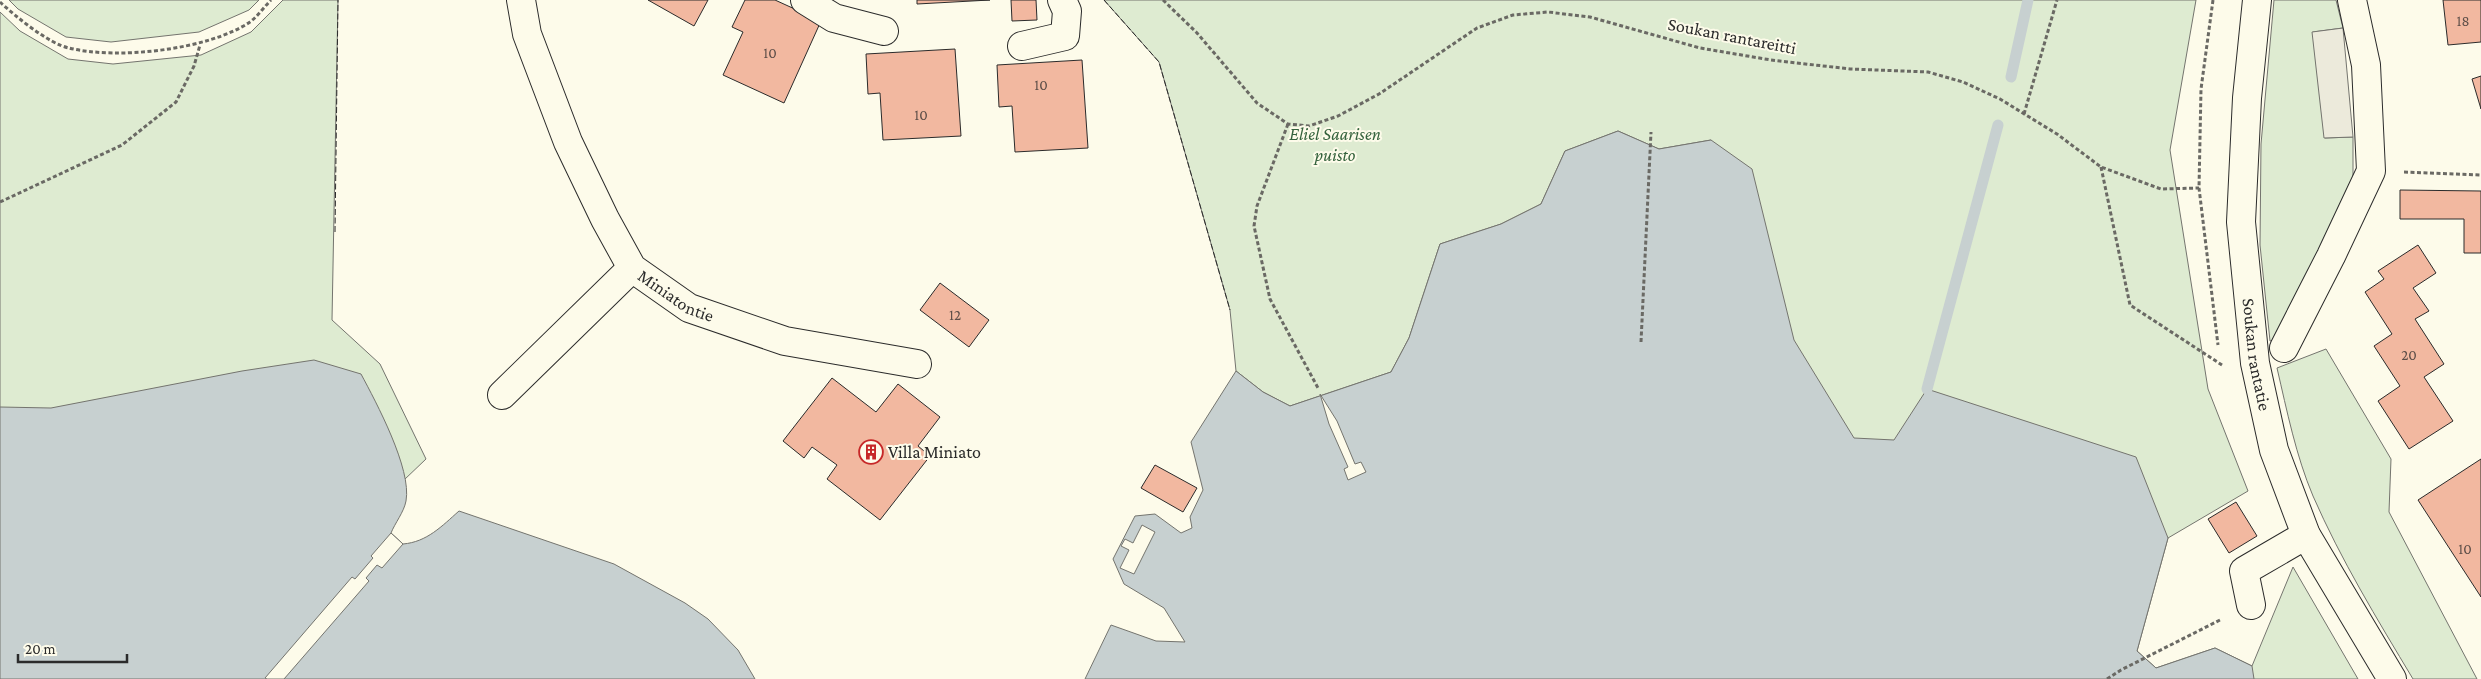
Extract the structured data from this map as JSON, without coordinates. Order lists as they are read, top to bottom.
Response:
{
  "streets": {
    "street": ["Miniatontie", "Soukan rantatie"],
    "path": ["Soukan rantareitti"]
  },
  "parks": ["Eliel Saarisen puisto"],
  "places": {
    "building": ["Villa Miniato"]
  },
  "house_numbers": [
    "18",
    "10",
    "10",
    "10",
    "12",
    "20",
    "10"
  ],
  "scale_bar": "20 m"
}
